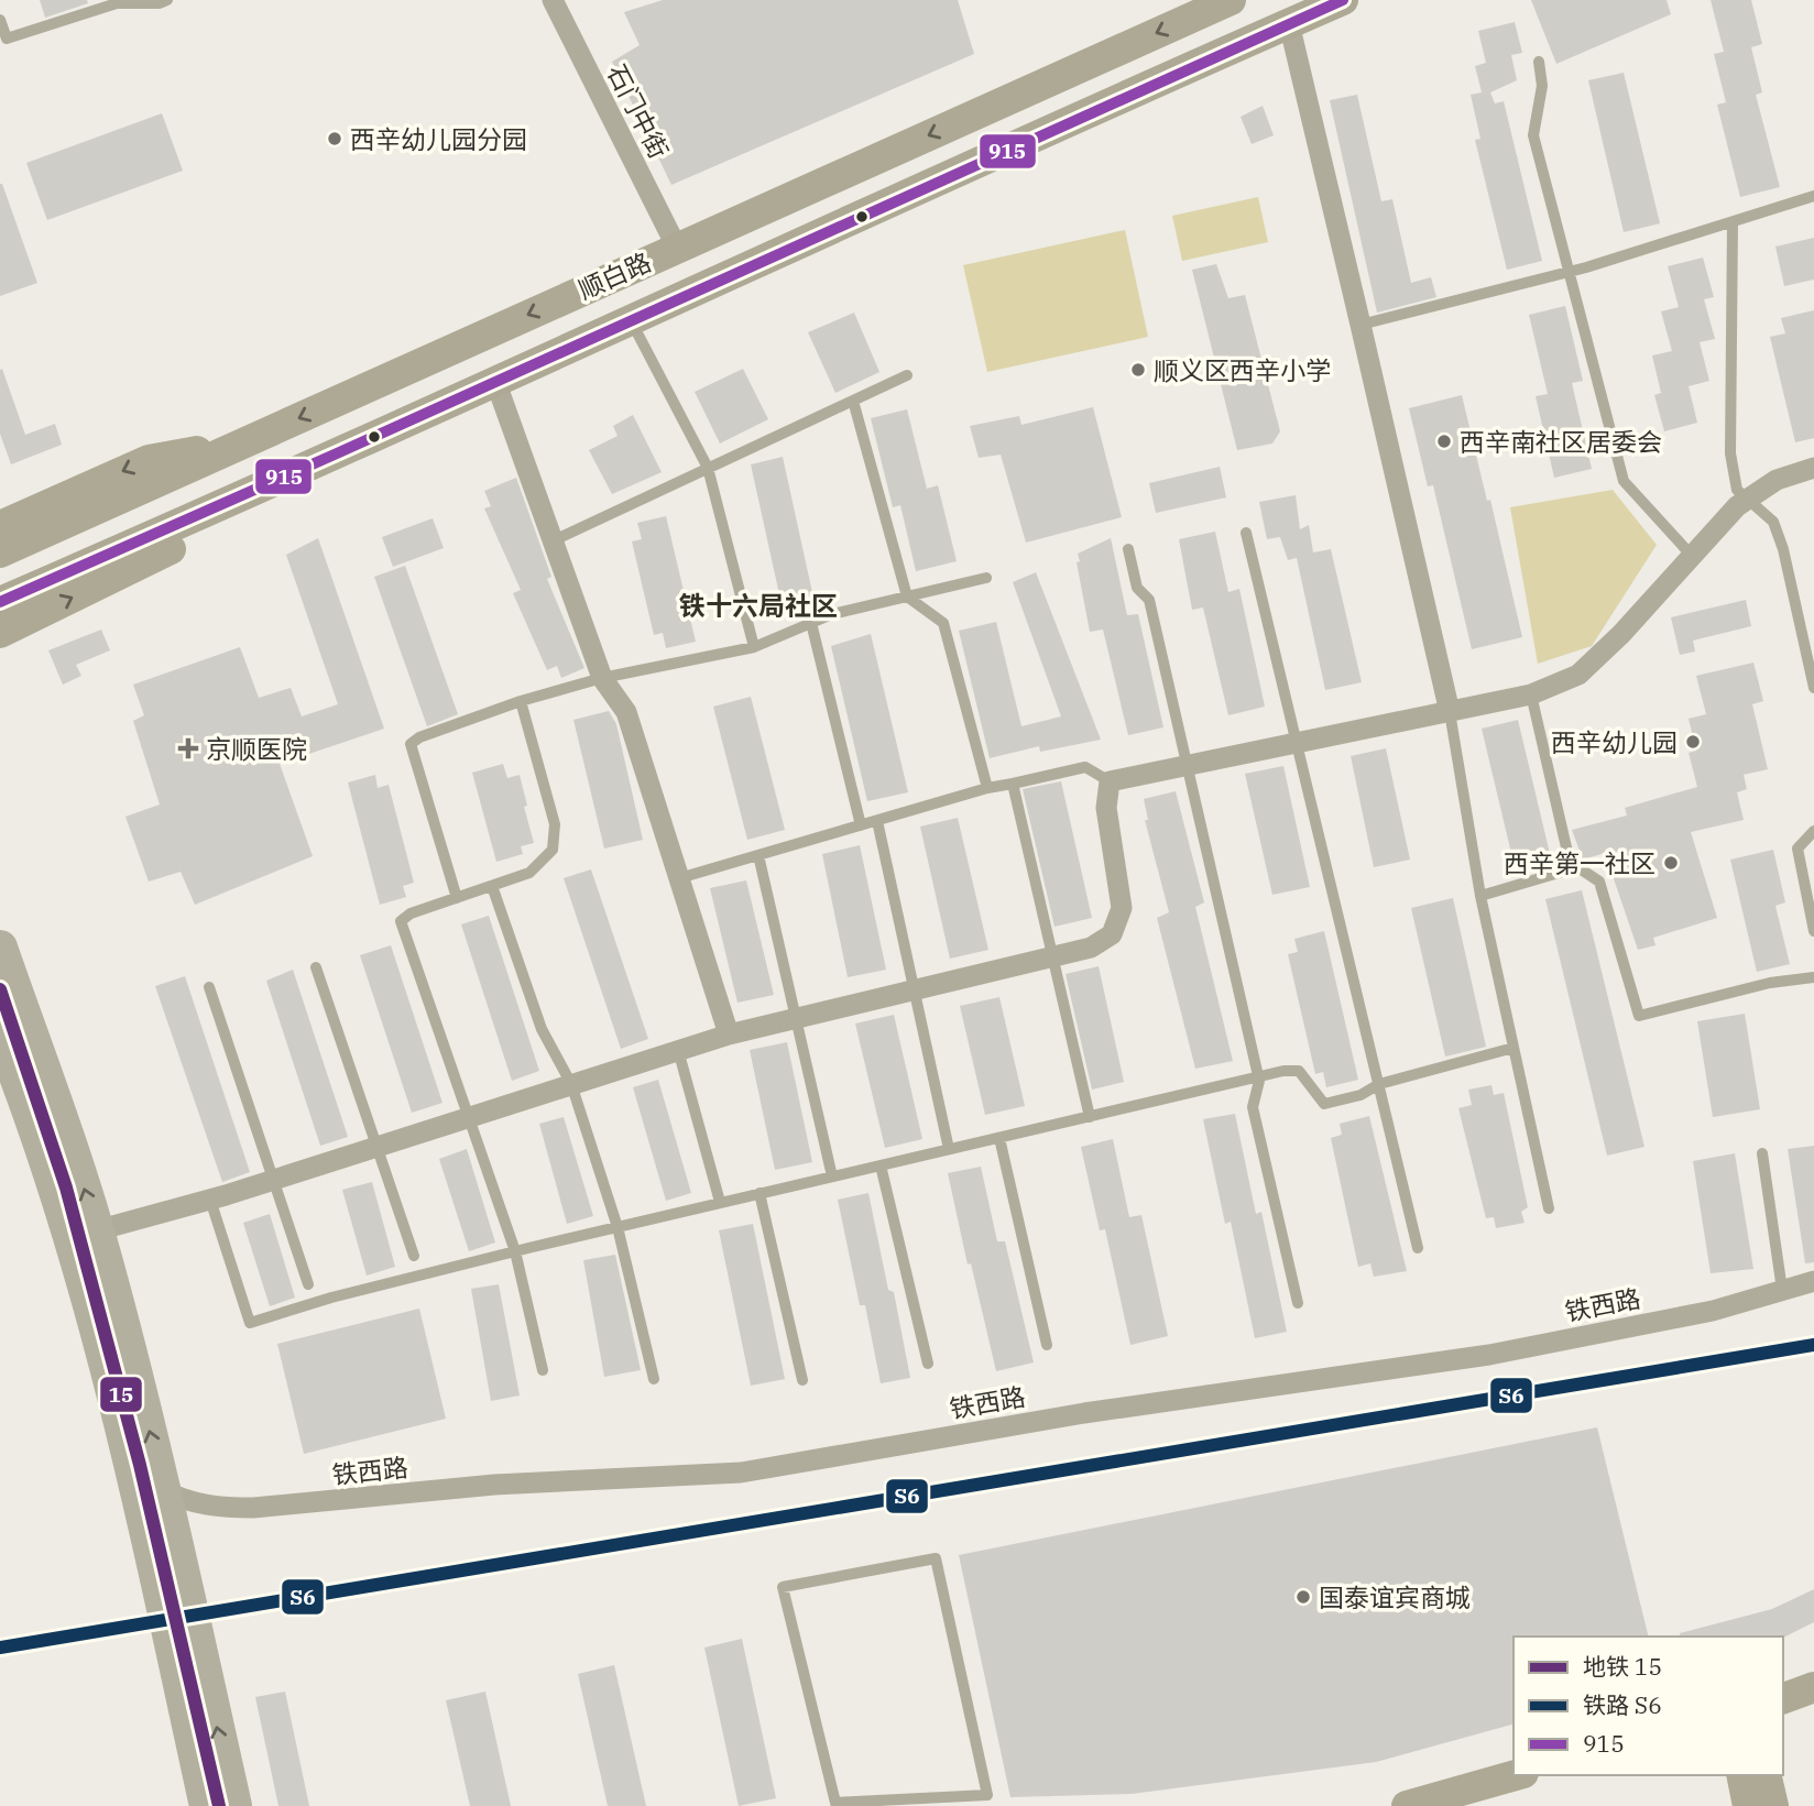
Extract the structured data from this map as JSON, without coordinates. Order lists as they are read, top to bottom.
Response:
{
  "streets": {
    "main road": ["顺白路"],
    "street": ["石门中街", "铁西路"]
  },
  "crossings": [
    ["石门中街", "顺白路"]
  ],
  "districts": ["铁十六局社区"],
  "places": {
    "other": [
      "西辛幼儿园分园",
      "顺义区西辛小学",
      "西辛南社区居委会",
      "西辛幼儿园",
      "西辛第一社区",
      "国泰谊宾商城"
    ],
    "health": ["京顺医院"]
  },
  "lines": ["transit line 915", "metro line 15", "rail line S6"],
  "legend": ["地铁 15", "铁路 S6", "915"]
}
